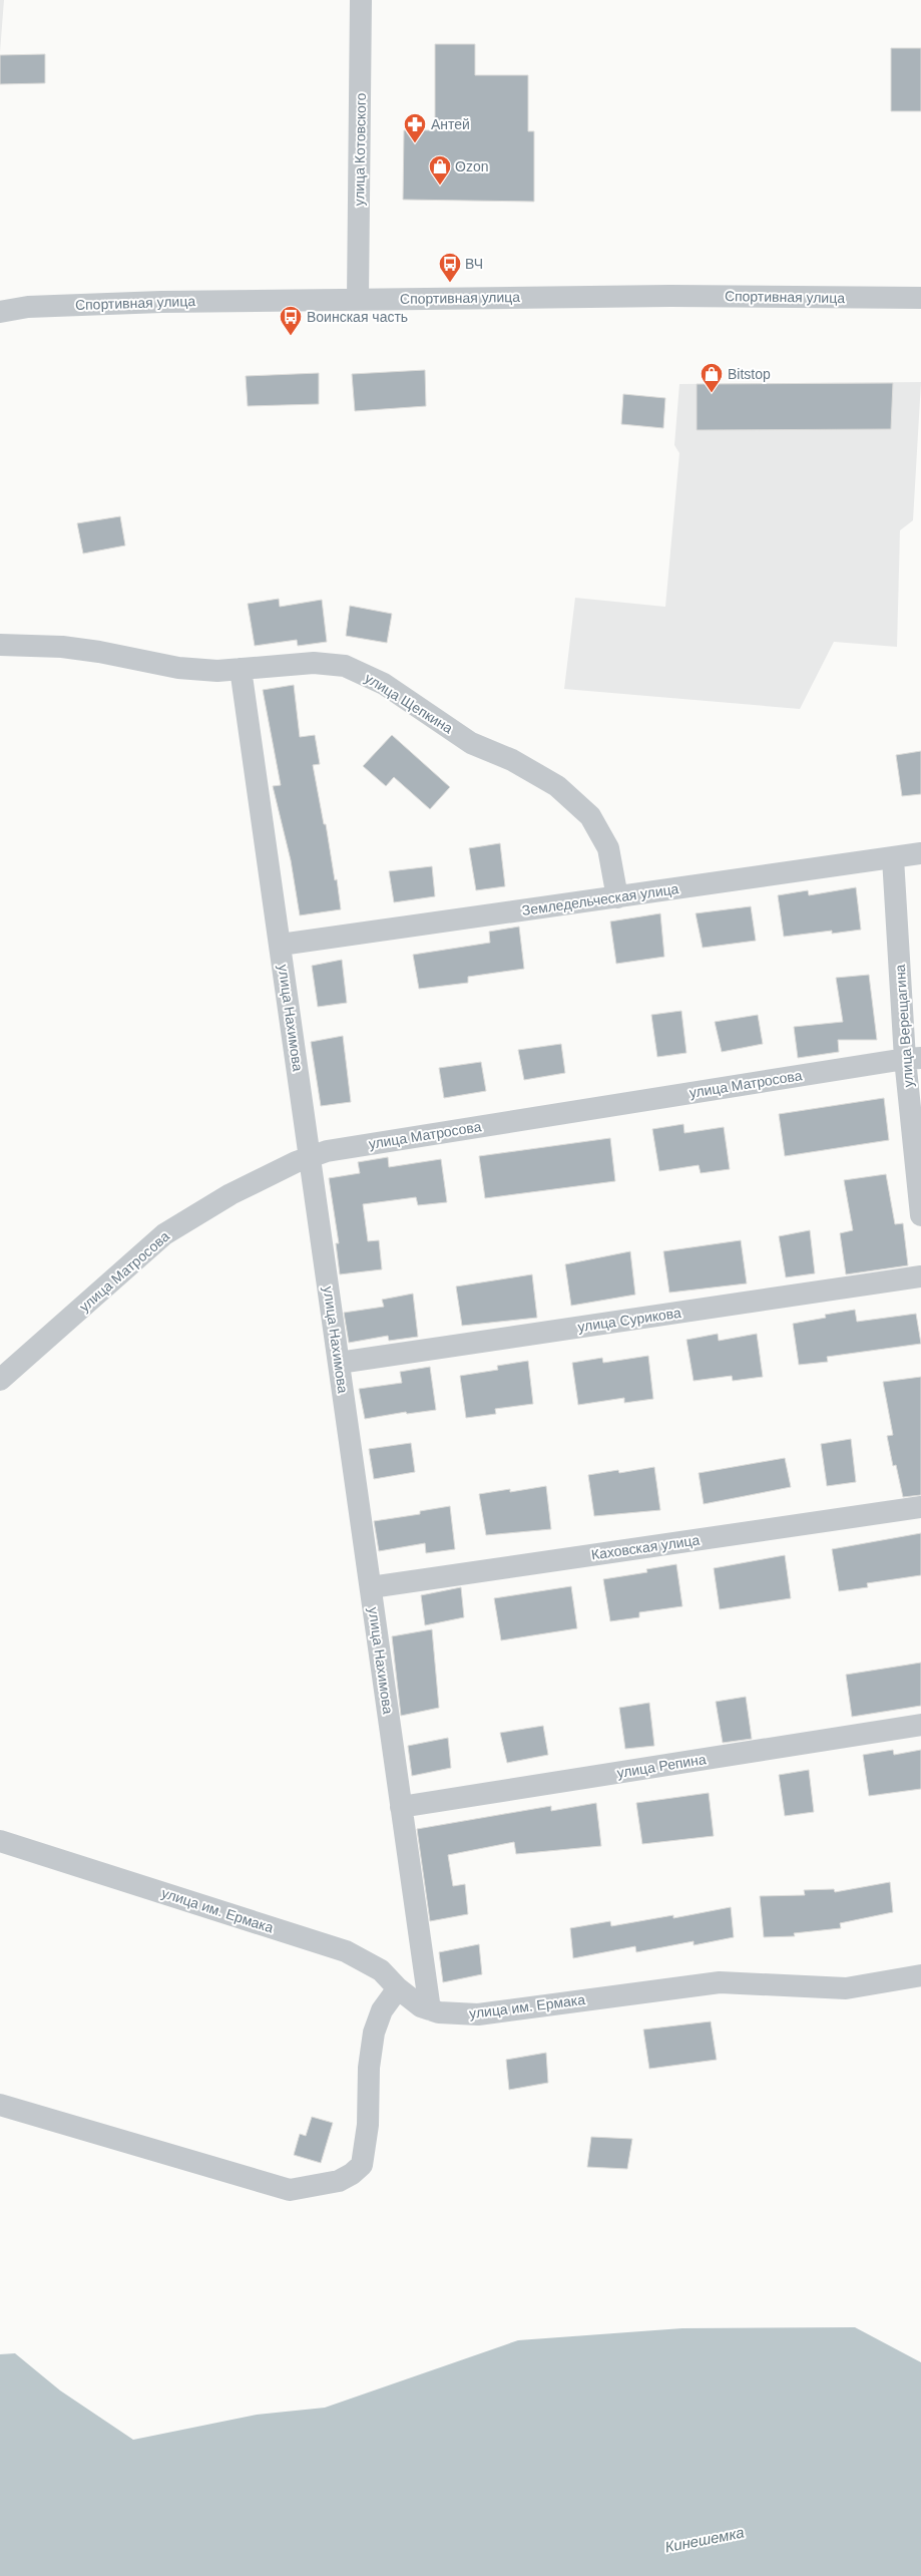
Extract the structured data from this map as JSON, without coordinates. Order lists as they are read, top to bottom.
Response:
{
  "streets": {
    "street": [
      "улица Котовского",
      "Спортивная улица",
      "улица Щепкина",
      "Земледельческая улица",
      "улица Нахимова",
      "улица Верещагина",
      "улица Матросова",
      "улица Сурикова",
      "Каховская улица",
      "улица Репина",
      "улица им. Ермака"
    ]
  },
  "crossings": [
    ["улица Котовского", "Спортивная улица"],
    ["улица Щепкина", "Земледельческая улица"],
    ["улица Щепкина", "улица Нахимова"],
    ["Земледельческая улица", "улица Нахимова"],
    ["Земледельческая улица", "улица Верещагина"],
    ["улица Нахимова", "улица Матросова"],
    ["улица Нахимова", "улица Сурикова"],
    ["улица Нахимова", "Каховская улица"],
    ["улица Нахимова", "улица Репина"],
    ["улица Нахимова", "улица им. Ермака"],
    ["улица Верещагина", "улица Матросова"]
  ],
  "water": ["Кинешемка"],
  "places": {
    "pharmacy": ["Антей"],
    "shop": ["Ozon", "Bitstop"],
    "bus stop": ["ВЧ", "Воинская часть"]
  }
}
